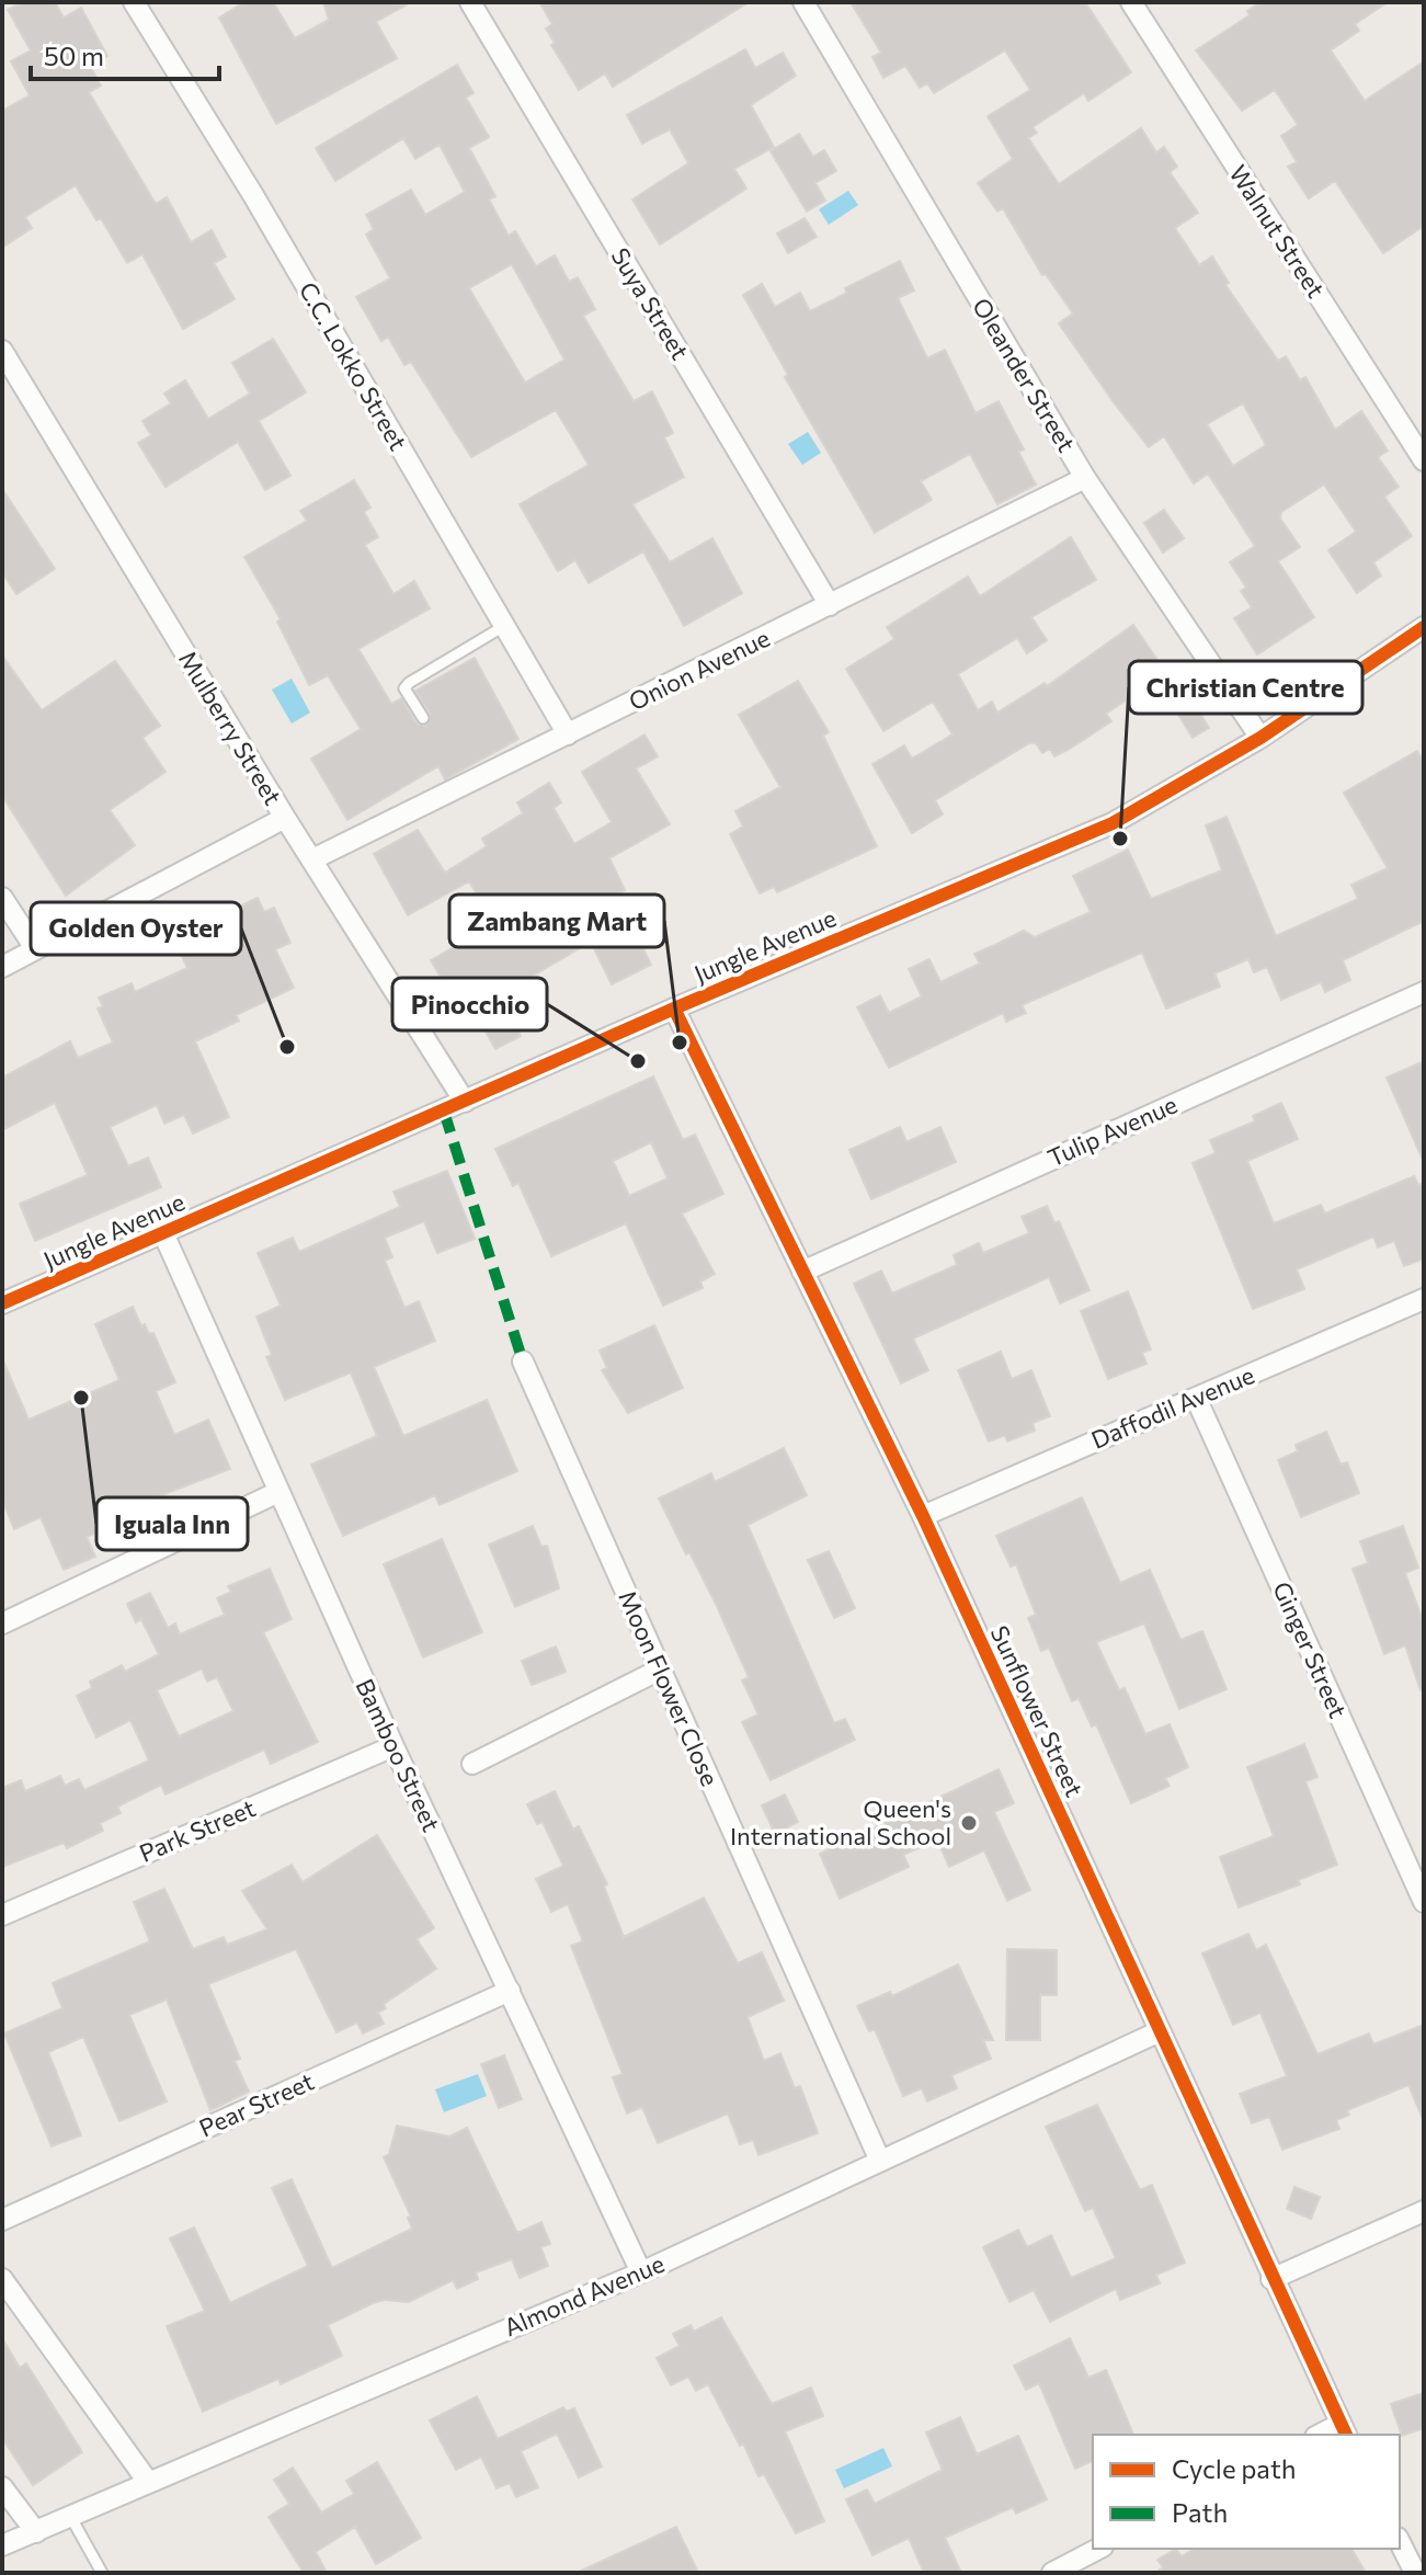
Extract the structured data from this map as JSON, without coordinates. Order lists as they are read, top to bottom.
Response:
{
  "streets": {
    "street": [
      "Walnut Street",
      "Suya Street",
      "C.C. Lokko Street",
      "Oleander Street",
      "Onion Avenue",
      "Mulberry Street",
      "Jungle Avenue",
      "Tulip Avenue",
      "Daffodil Avenue",
      "Ginger Street",
      "Moon Flower Close",
      "Sunflower Street",
      "Bamboo Street",
      "Park Street",
      "Pear Street",
      "Almond Avenue"
    ]
  },
  "crossings": [
    ["Suya Street", "Onion Avenue"],
    ["C.C. Lokko Street", "Onion Avenue"],
    ["Oleander Street", "Onion Avenue"],
    ["Oleander Street", "Jungle Avenue"],
    ["Onion Avenue", "Mulberry Street"],
    ["Mulberry Street", "Jungle Avenue"],
    ["Jungle Avenue", "Sunflower Street"],
    ["Jungle Avenue", "Bamboo Street"],
    ["Tulip Avenue", "Sunflower Street"],
    ["Daffodil Avenue", "Ginger Street"],
    ["Daffodil Avenue", "Sunflower Street"],
    ["Moon Flower Close", "Almond Avenue"],
    ["Sunflower Street", "Almond Avenue"],
    ["Bamboo Street", "Park Street"],
    ["Bamboo Street", "Pear Street"],
    ["Bamboo Street", "Almond Avenue"]
  ],
  "places": [
    "Christian Centre",
    "Zambang Mart",
    "Golden Oyster",
    "Pinocchio",
    "Iguala Inn",
    "Queen's International School"
  ],
  "legend": ["Cycle path", "Path"],
  "scale_bar": "50 m"
}
